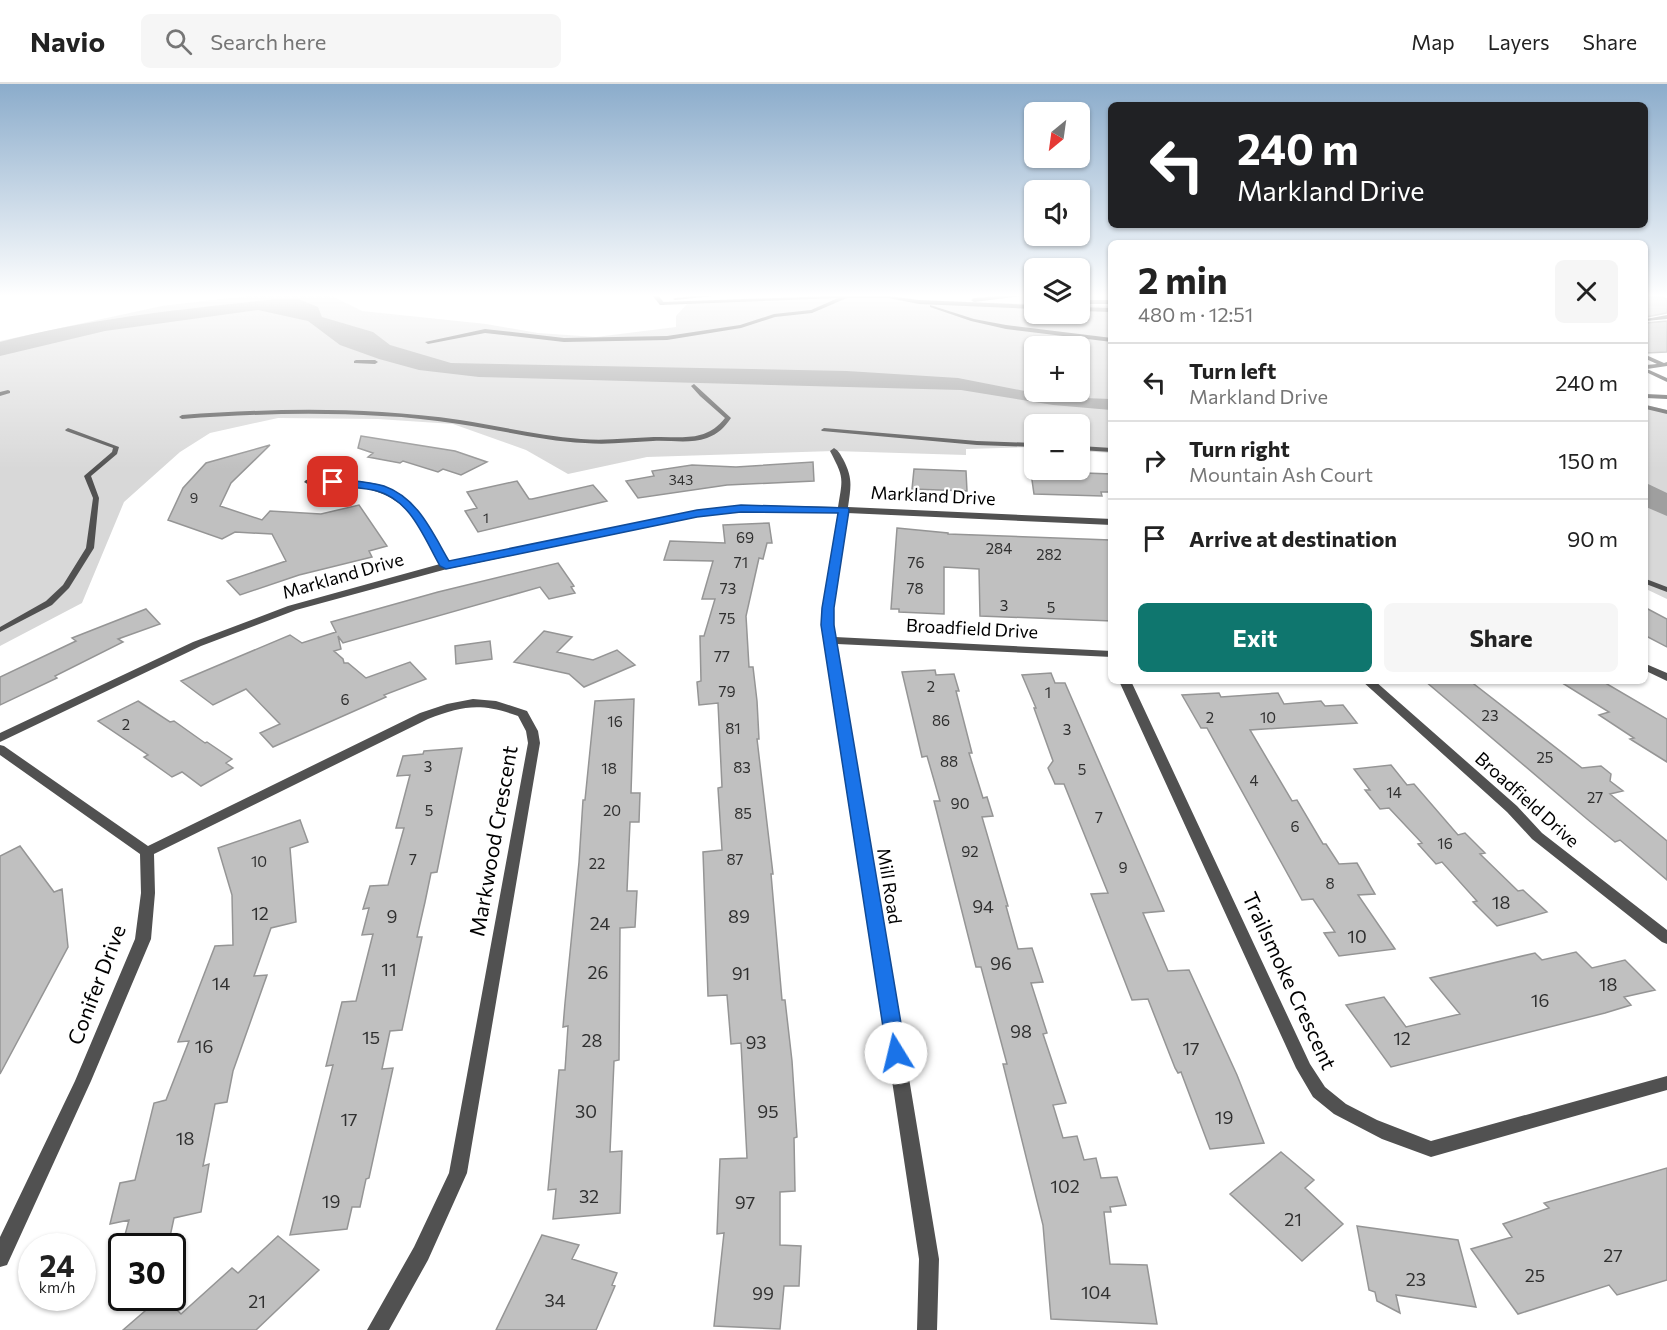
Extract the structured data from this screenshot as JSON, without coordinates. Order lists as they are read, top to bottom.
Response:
{
  "streets": {
    "street": [
      "Markland Drive",
      "Broadfield Drive",
      "Markwood Crescent",
      "Mill Road",
      "Trailsmoke Crescent",
      "Conifer Drive"
    ]
  },
  "crossings": [
    ["Markland Drive", "Mill Road"],
    ["Broadfield Drive", "Mill Road"],
    ["Markwood Crescent", "Conifer Drive"]
  ],
  "house_numbers": [
    "343",
    "9",
    "1",
    "69",
    "284",
    "282",
    "71",
    "76",
    "73",
    "78",
    "3",
    "5",
    "75",
    "77",
    "2",
    "79",
    "1",
    "6",
    "23",
    "2",
    "10",
    "86",
    "16",
    "2",
    "81",
    "3",
    "25",
    "88",
    "3",
    "83",
    "18",
    "5",
    "4",
    "14",
    "27",
    "90",
    "5",
    "20",
    "85",
    "7",
    "6",
    "16",
    "92",
    "7",
    "87",
    "10",
    "22",
    "9",
    "8",
    "18",
    "94",
    "12",
    "9",
    "89",
    "24",
    "10",
    "96",
    "11",
    "26",
    "91",
    "14",
    "18",
    "16",
    "98",
    "15",
    "12",
    "28",
    "93",
    "16",
    "17",
    "30",
    "95",
    "19",
    "17",
    "18",
    "102",
    "32",
    "19",
    "97",
    "21",
    "27",
    "25",
    "23",
    "104",
    "99",
    "34",
    "21"
  ],
  "north": "bottom left",
  "page": {
    "header": "Navio",
    "search": "Search here",
    "nav": ["Map", "Layers", "Share"],
    "map_buttons": ["+", "−"],
    "turn": ["240 m", "Markland Drive"],
    "heading": ["2 min", "480 m · 12:51"],
    "list": [
      {
        "name": "Turn left",
        "note": "Markland Drive",
        "value": "240 m"
      },
      {
        "name": "Turn right",
        "note": "Mountain Ash Court",
        "value": "150 m"
      },
      {
        "name": "Arrive at destination",
        "value": "90 m"
      }
    ],
    "buttons": ["Exit", "Share"],
    "speed": "24 km/h",
    "limit": "30"
  }
}
